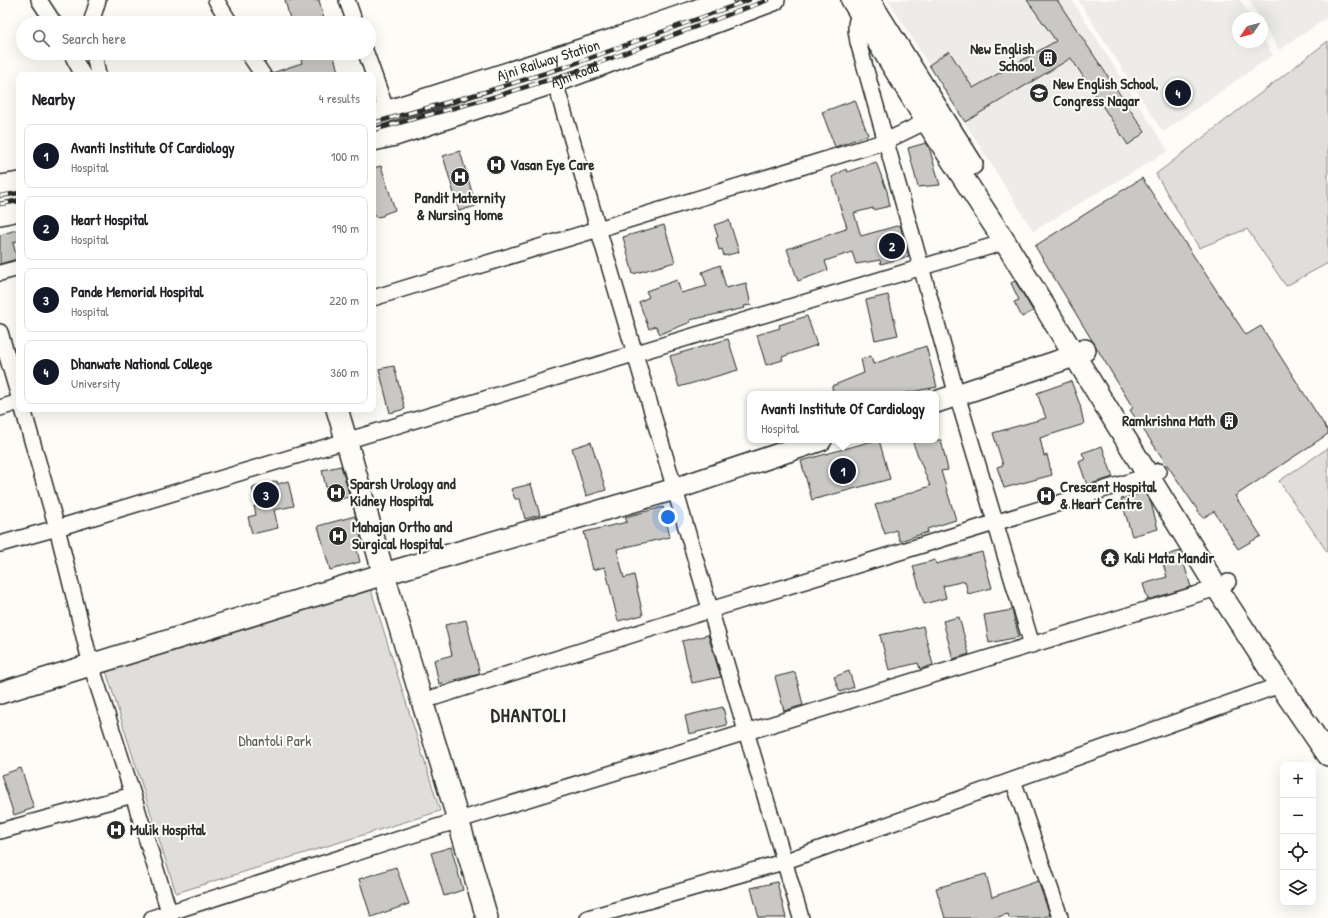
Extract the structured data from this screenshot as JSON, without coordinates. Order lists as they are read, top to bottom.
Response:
{
  "streets": {
    "main road": ["Ajni Railway Station", "Ajni Road"]
  },
  "districts": ["DHANTOLI"],
  "parks": ["Dhantoli Park"],
  "places": {
    "building": ["New English School", "Ramkrishna Math"],
    "school or university": ["New English School, Congress Nagar"],
    "hospital": [
      "Vasan Eye Care",
      "Pandit Maternity & Nursing Home",
      "Sparsh Urology and Kidney Hospital",
      "Crescent Hospital & Heart Centre",
      "Mahajan Ortho and Surgical Hospital",
      "Mulik Hospital"
    ],
    "temple": ["Kali Mata Mandir"]
  },
  "north": "bottom left",
  "page": {
    "search": "Search here",
    "heading": ["Nearby", "4 results"],
    "pins": [
      "4",
      "2",
      "1",
      "3"
    ],
    "list": [
      {
        "mark": "1",
        "name": "Avanti Institute Of Cardiology",
        "note": "Hospital",
        "value": "100 m"
      },
      {
        "mark": "2",
        "name": "Heart Hospital",
        "note": "Hospital",
        "value": "190 m"
      },
      {
        "mark": "3",
        "name": "Pande Memorial Hospital",
        "note": "Hospital",
        "value": "220 m"
      },
      {
        "mark": "4",
        "name": "Dhanwate National College",
        "note": "University",
        "value": "360 m"
      }
    ],
    "popup": ["Avanti Institute Of Cardiology", "Hospital"],
    "map_buttons": ["+", "−"]
  }
}
